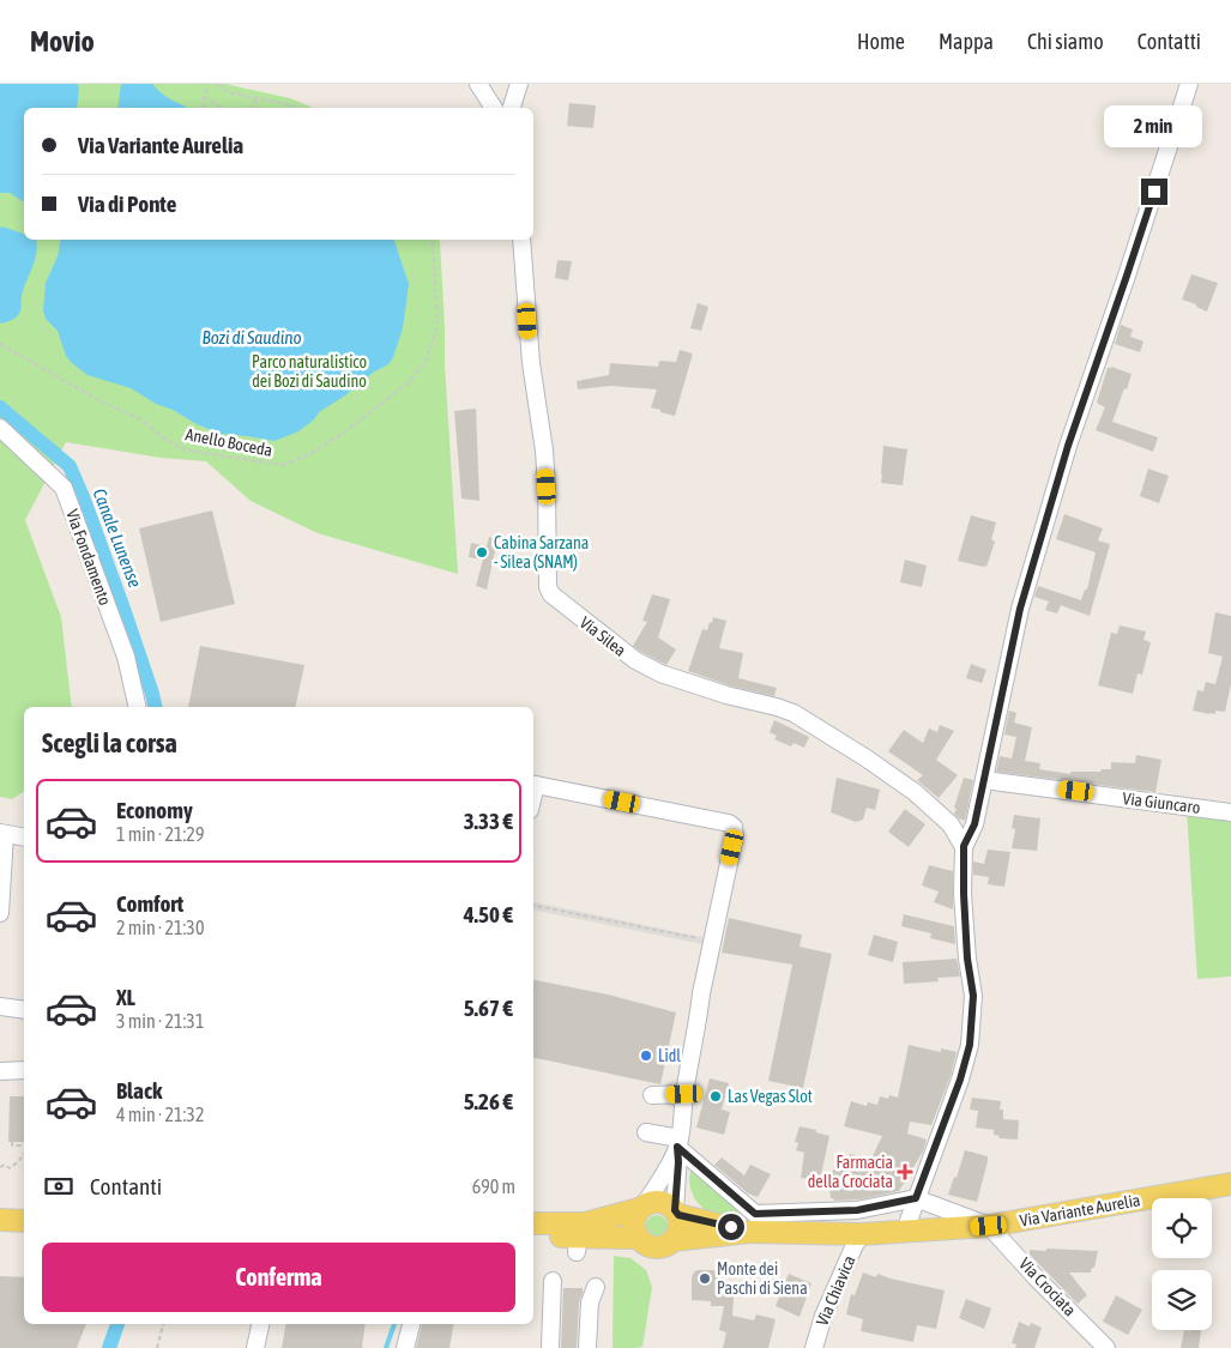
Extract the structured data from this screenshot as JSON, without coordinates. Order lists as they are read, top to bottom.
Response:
{
  "streets": {
    "main road": ["Via Variante Aurelia"],
    "street": [
      "Via Fondamento",
      "Via Silea",
      "Via Giuncaro",
      "Via Crociata",
      "Via Chiavica"
    ],
    "path": ["Anello Boceda"]
  },
  "crossings": [
    ["Via Variante Aurelia", "Via Crociata"],
    ["Via Variante Aurelia", "Via Chiavica"]
  ],
  "water": ["Bozi di Saudino", "Canale Lunense"],
  "parks": ["Parco naturalistico dei Bozi di Saudino"],
  "places": {
    "other": [
      "Cabina Sarzana - Silea (SNAM)",
      "Lidl",
      "Las Vegas Slot",
      "Monte dei Paschi di Siena"
    ],
    "health": ["Farmacia della Crociata"]
  },
  "page": {
    "header": "Movio",
    "nav": [
      "Home",
      "Mappa",
      "Chi siamo",
      "Contatti"
    ],
    "bubble": "2 min",
    "banner": ["Via Variante Aurelia", "Via di Ponte"],
    "heading": "Scegli la corsa",
    "list": [
      {
        "name": "Economy",
        "note": "1 min · 21:29",
        "value": "3.33 €"
      },
      {
        "name": "Comfort",
        "note": "2 min · 21:30",
        "value": "4.50 €"
      },
      {
        "name": "XL",
        "note": "3 min · 21:31",
        "value": "5.67 €"
      },
      {
        "name": "Black",
        "note": "4 min · 21:32",
        "value": "5.26 €"
      }
    ],
    "pay": ["Contanti", "690 m"],
    "buttons": "Conferma"
  }
}
